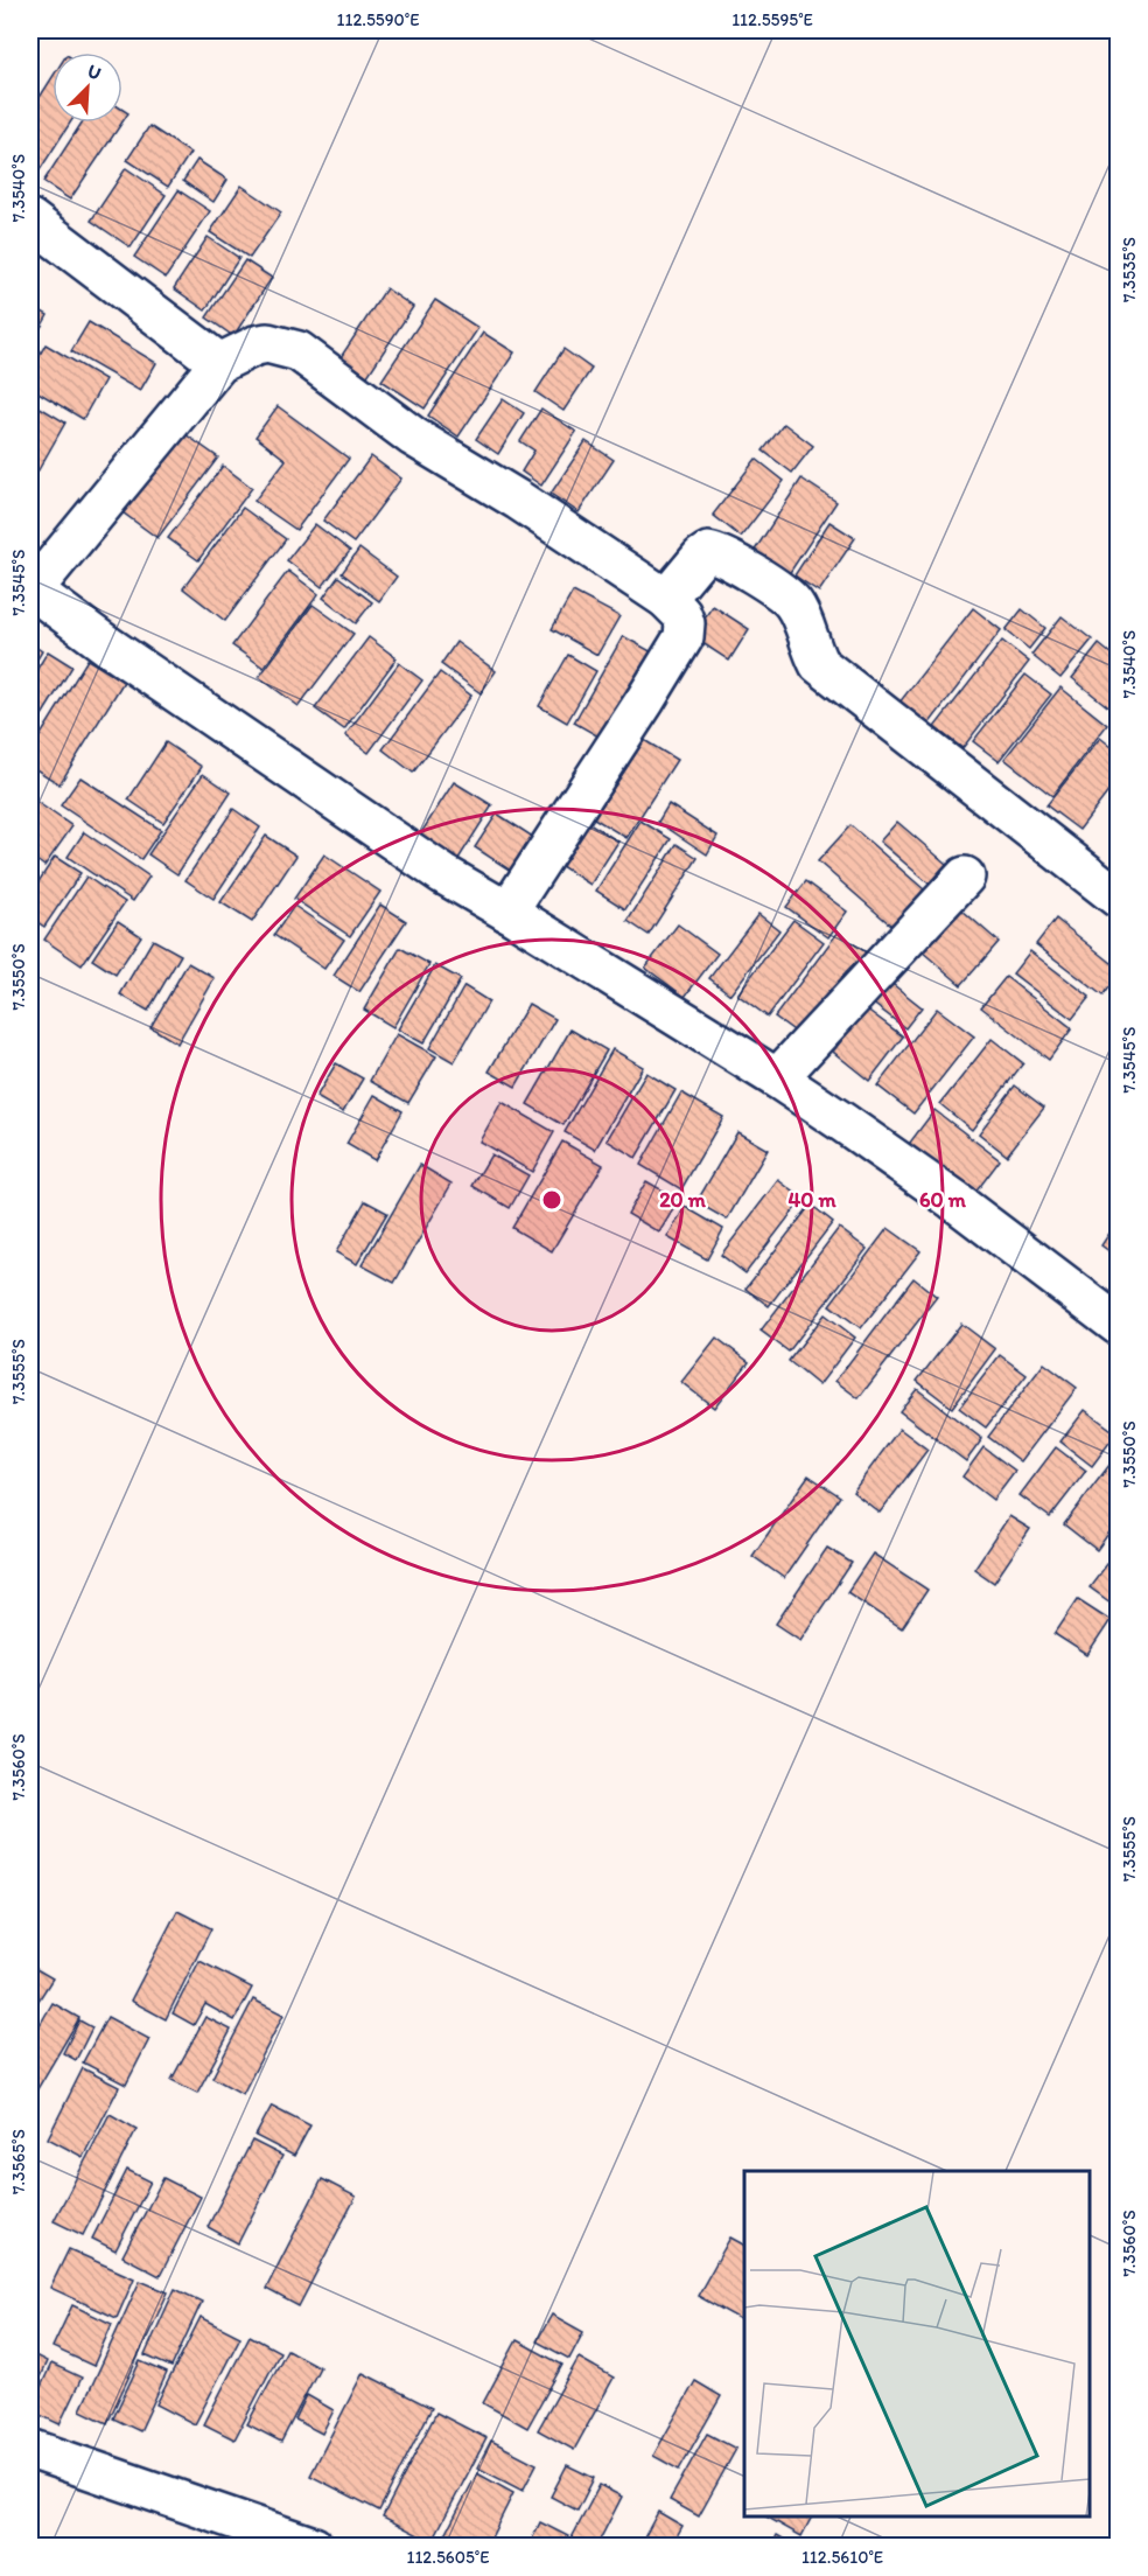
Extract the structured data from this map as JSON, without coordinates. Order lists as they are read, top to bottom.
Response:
{
  "north": "top right",
  "coordinates": [
    "112.5590°E",
    "112.5595°E",
    "7.3540°S",
    "7.3535°S",
    "7.3545°S",
    "7.3550°S",
    "7.3555°S",
    "7.3560°S",
    "7.3565°S",
    "112.5605°E",
    "112.5610°E"
  ],
  "rings": ["20 m", "40 m", "60 m"]
}
